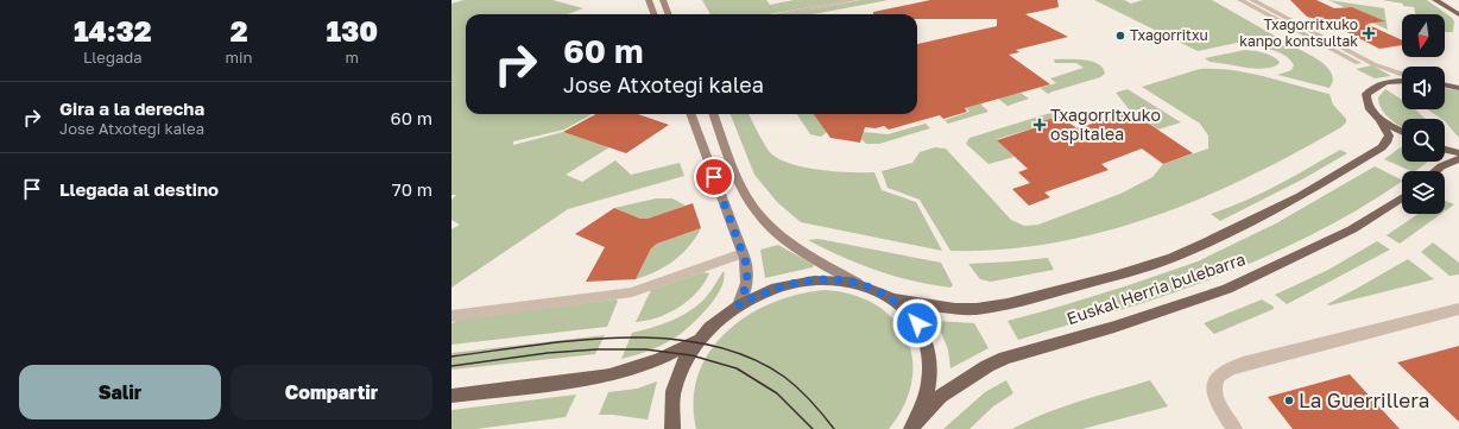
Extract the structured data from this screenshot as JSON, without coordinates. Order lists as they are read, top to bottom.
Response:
{
  "streets": {
    "main road": ["Euskal Herria bulebarra"]
  },
  "places": {
    "health": ["Txagorritxuko kanpo kontsultak", "Txagorritxuko ospitalea"],
    "other": ["Txagorritxu", "La Guerrillera"]
  },
  "north": "bottom",
  "page": {
    "eta": [
      "14:32",
      "Llegada",
      "2",
      "min",
      "130",
      "m"
    ],
    "turn": ["60 m", "Jose Atxotegi kalea"],
    "list": [
      {
        "name": "Gira a la derecha",
        "note": "Jose Atxotegi kalea",
        "value": "60 m"
      },
      {
        "name": "Llegada al destino",
        "value": "70 m"
      }
    ],
    "buttons": ["Salir", "Compartir"]
  }
}
